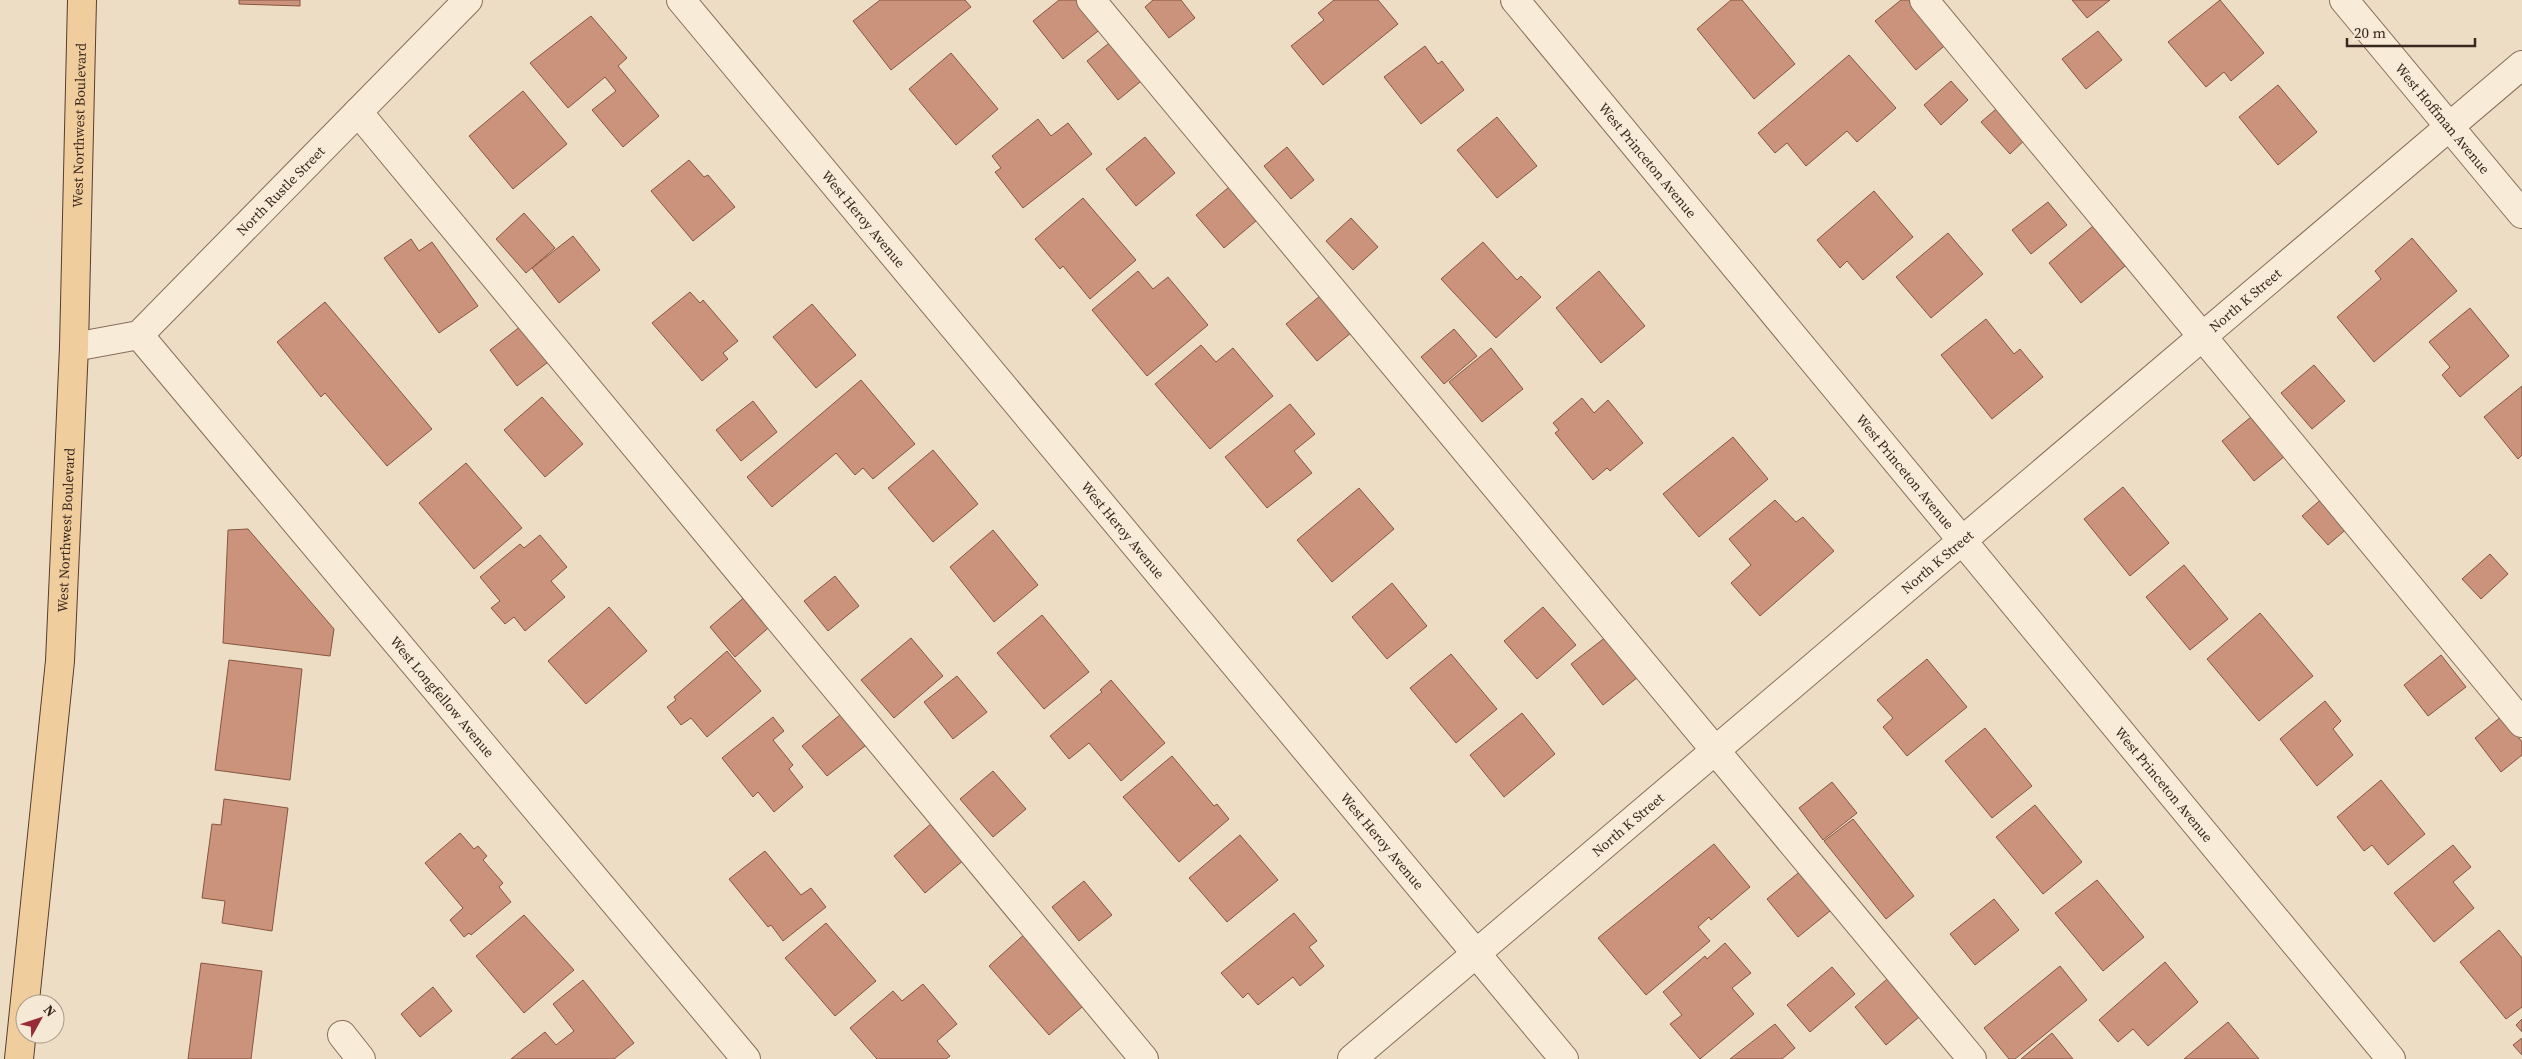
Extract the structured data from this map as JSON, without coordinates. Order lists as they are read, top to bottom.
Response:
{
  "streets": {
    "main road": ["West Northwest Boulevard"],
    "street": [
      "West Hoffman Avenue",
      "West Princeton Avenue",
      "North Rustle Street",
      "West Heroy Avenue",
      "North K Street",
      "West Longfellow Avenue"
    ]
  },
  "crossings": [
    ["West Hoffman Avenue", "North K Street"],
    ["West Princeton Avenue", "North K Street"],
    ["North Rustle Street", "West Longfellow Avenue"],
    ["West Heroy Avenue", "North K Street"]
  ],
  "scale_bar": "20 m",
  "north": "top right"
}
